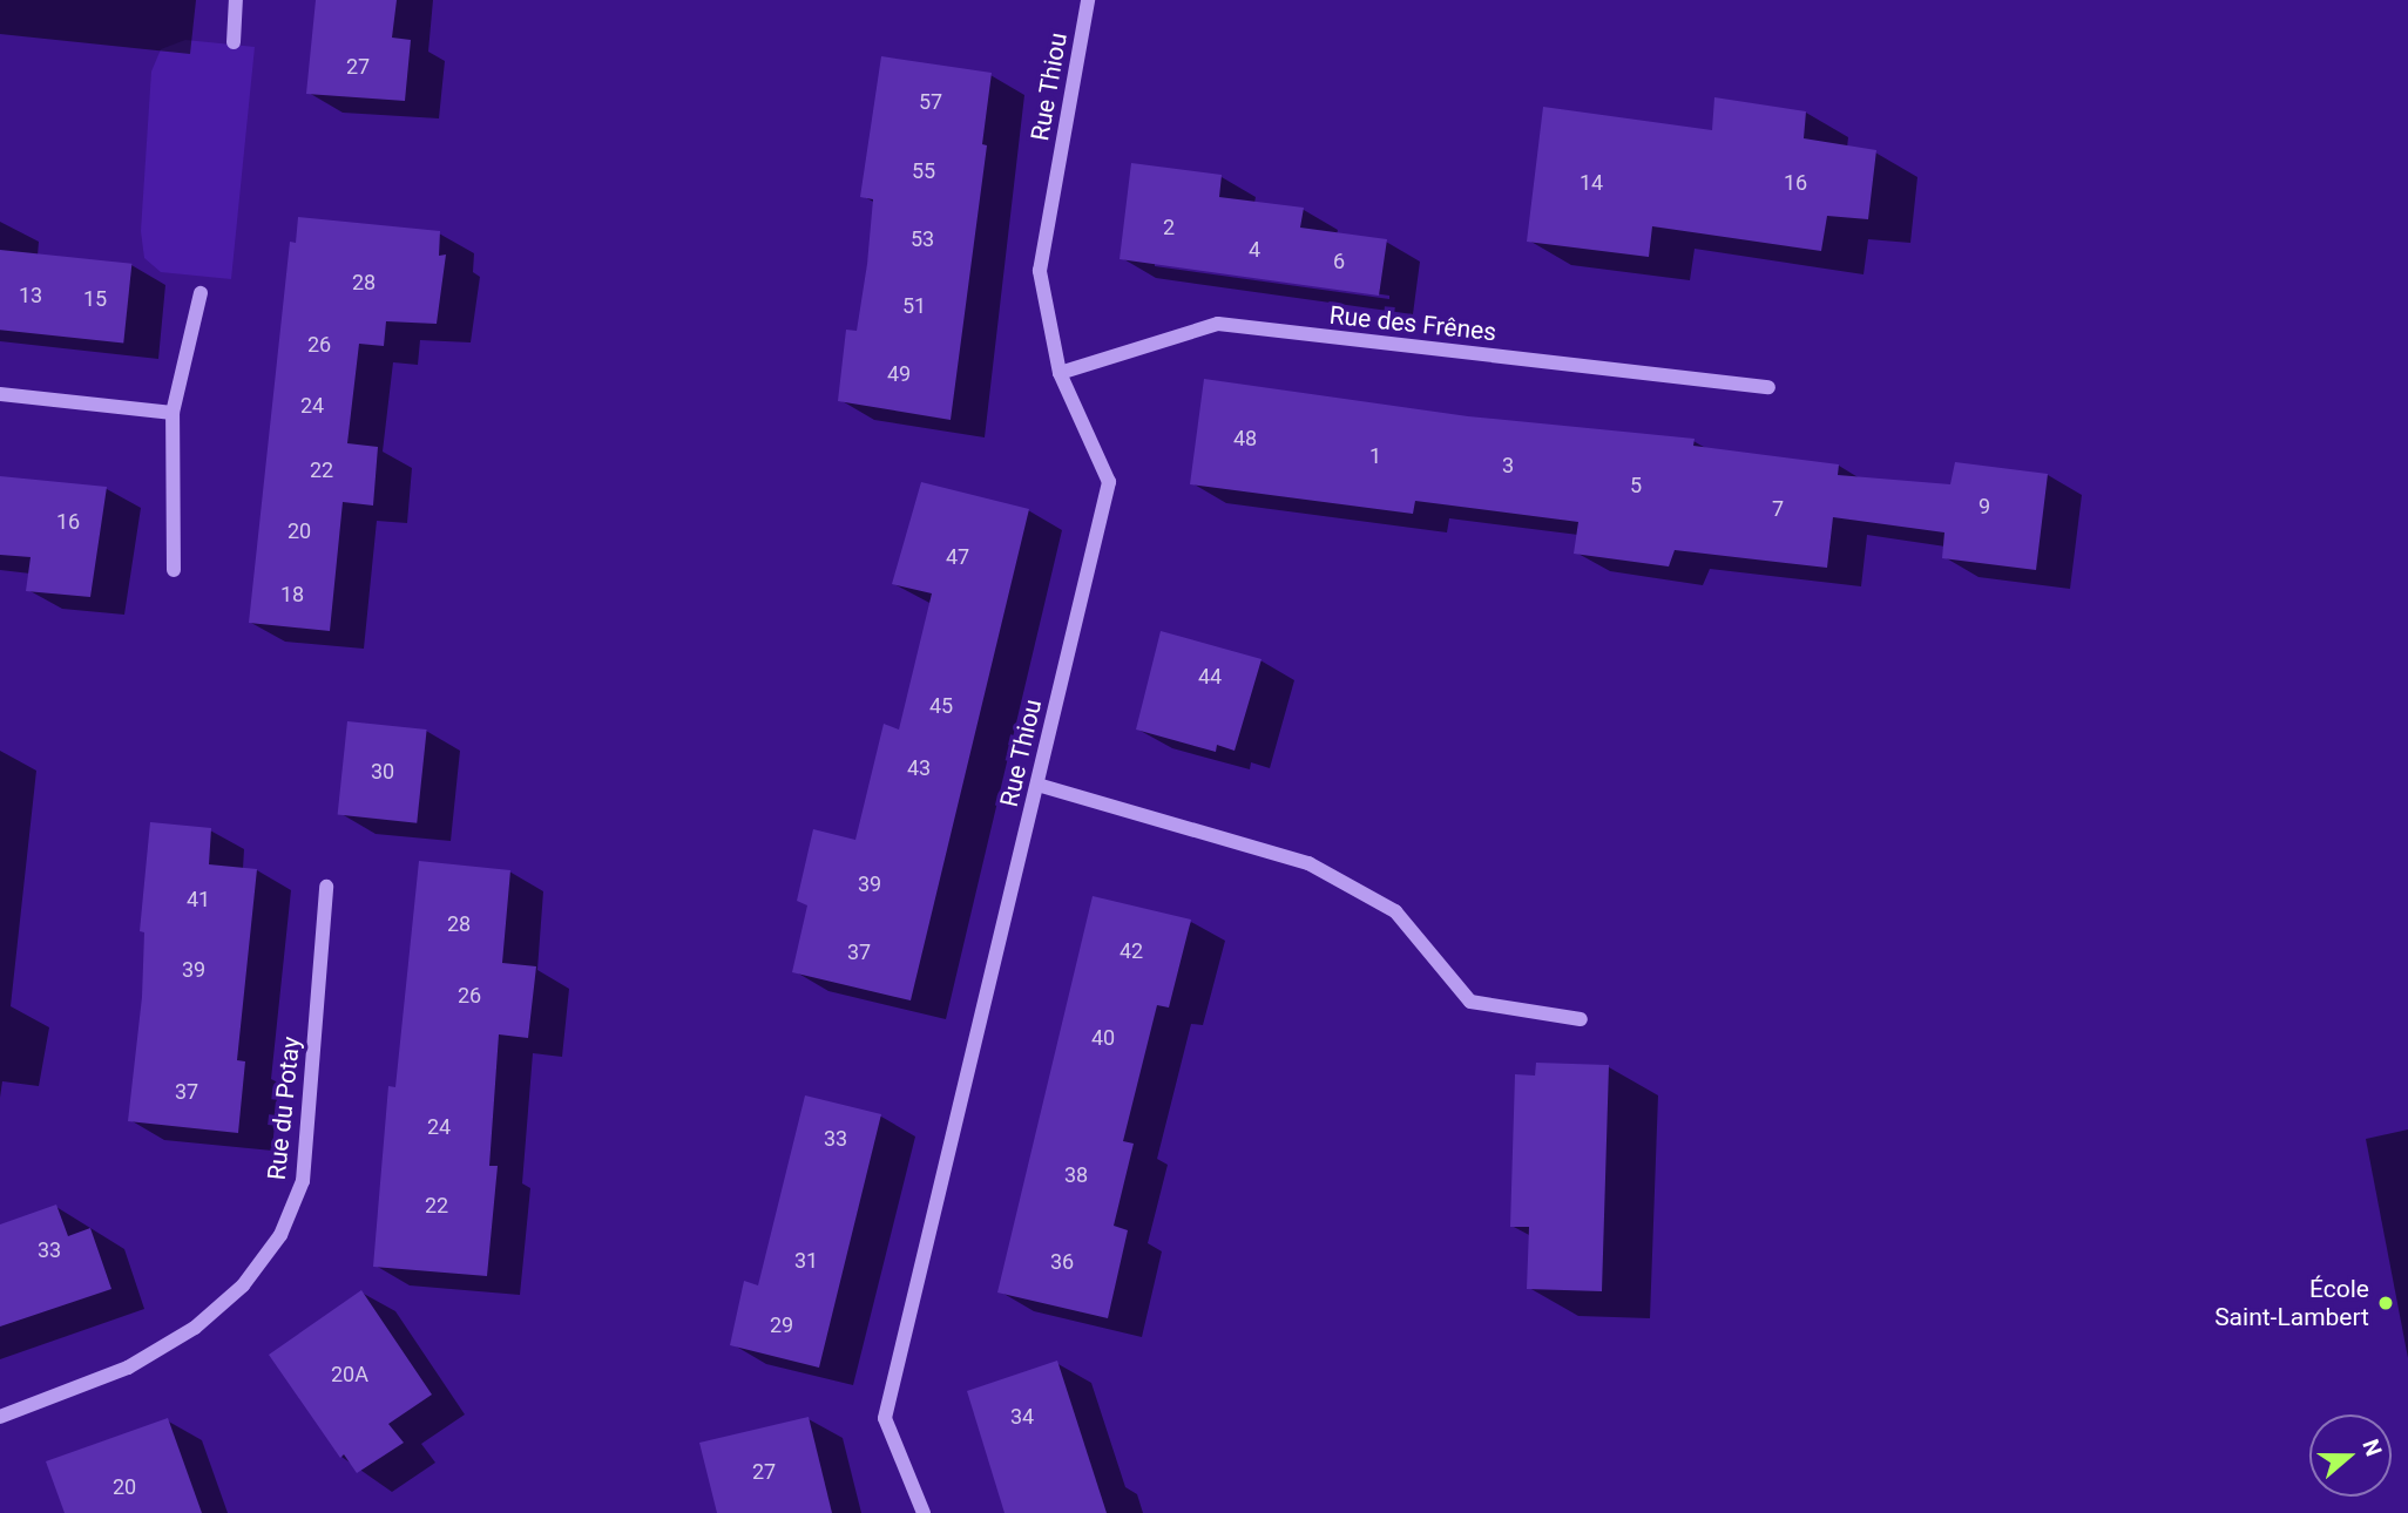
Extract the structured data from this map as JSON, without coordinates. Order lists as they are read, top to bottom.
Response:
{
  "streets": {
    "street": ["Rue Thiou", "Rue des Frênes", "Rue du Potay"]
  },
  "crossings": [
    ["Rue Thiou", "Rue des Frênes"]
  ],
  "places": ["École Saint-Lambert"],
  "house_numbers": [
    "27",
    "57",
    "55",
    "14",
    "16",
    "2",
    "53",
    "4",
    "6",
    "28",
    "13",
    "15",
    "51",
    "26",
    "49",
    "24",
    "48",
    "1",
    "3",
    "22",
    "5",
    "9",
    "7",
    "16",
    "20",
    "47",
    "18",
    "44",
    "45",
    "43",
    "30",
    "39",
    "41",
    "28",
    "42",
    "37",
    "39",
    "26",
    "40",
    "37",
    "24",
    "33",
    "38",
    "22",
    "33",
    "31",
    "36",
    "29",
    "20A",
    "34",
    "27",
    "20"
  ],
  "north": "right"
}
